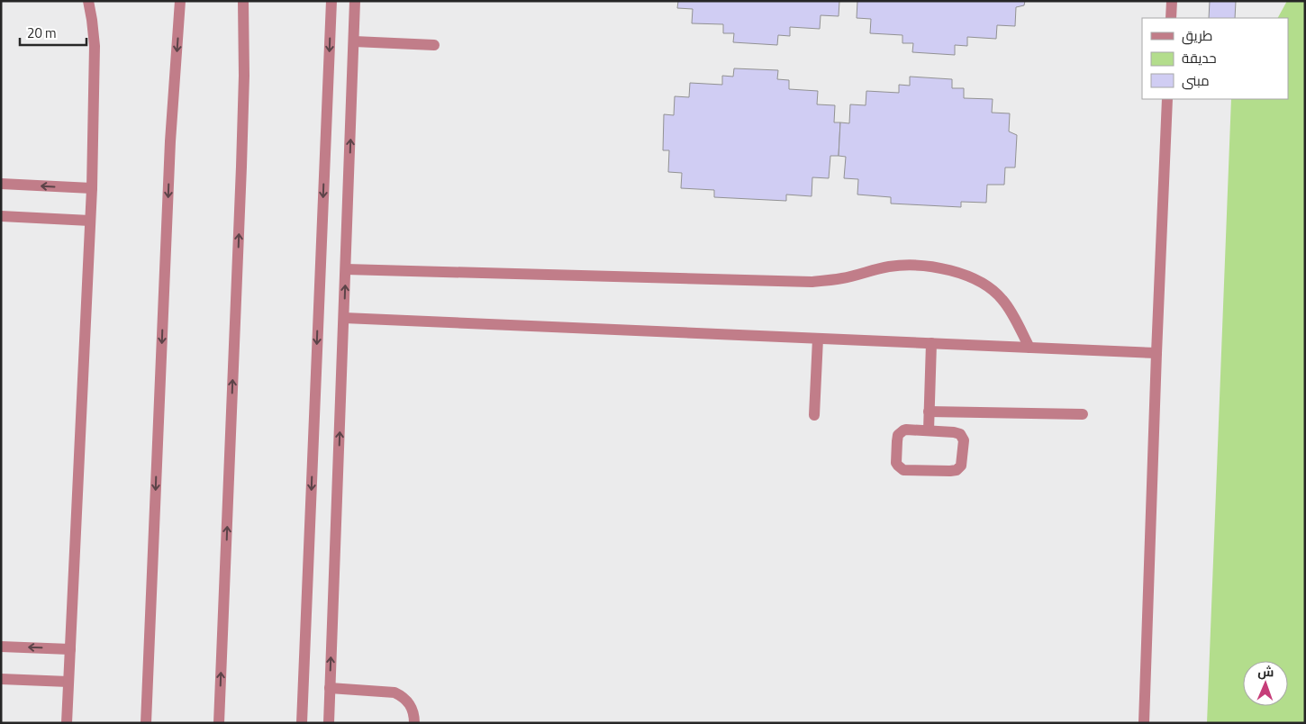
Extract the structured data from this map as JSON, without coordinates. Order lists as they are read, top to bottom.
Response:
{
  "legend": ["طريق", "حديقة", "مبنى"],
  "scale_bar": "20 m",
  "north": "top"
}
